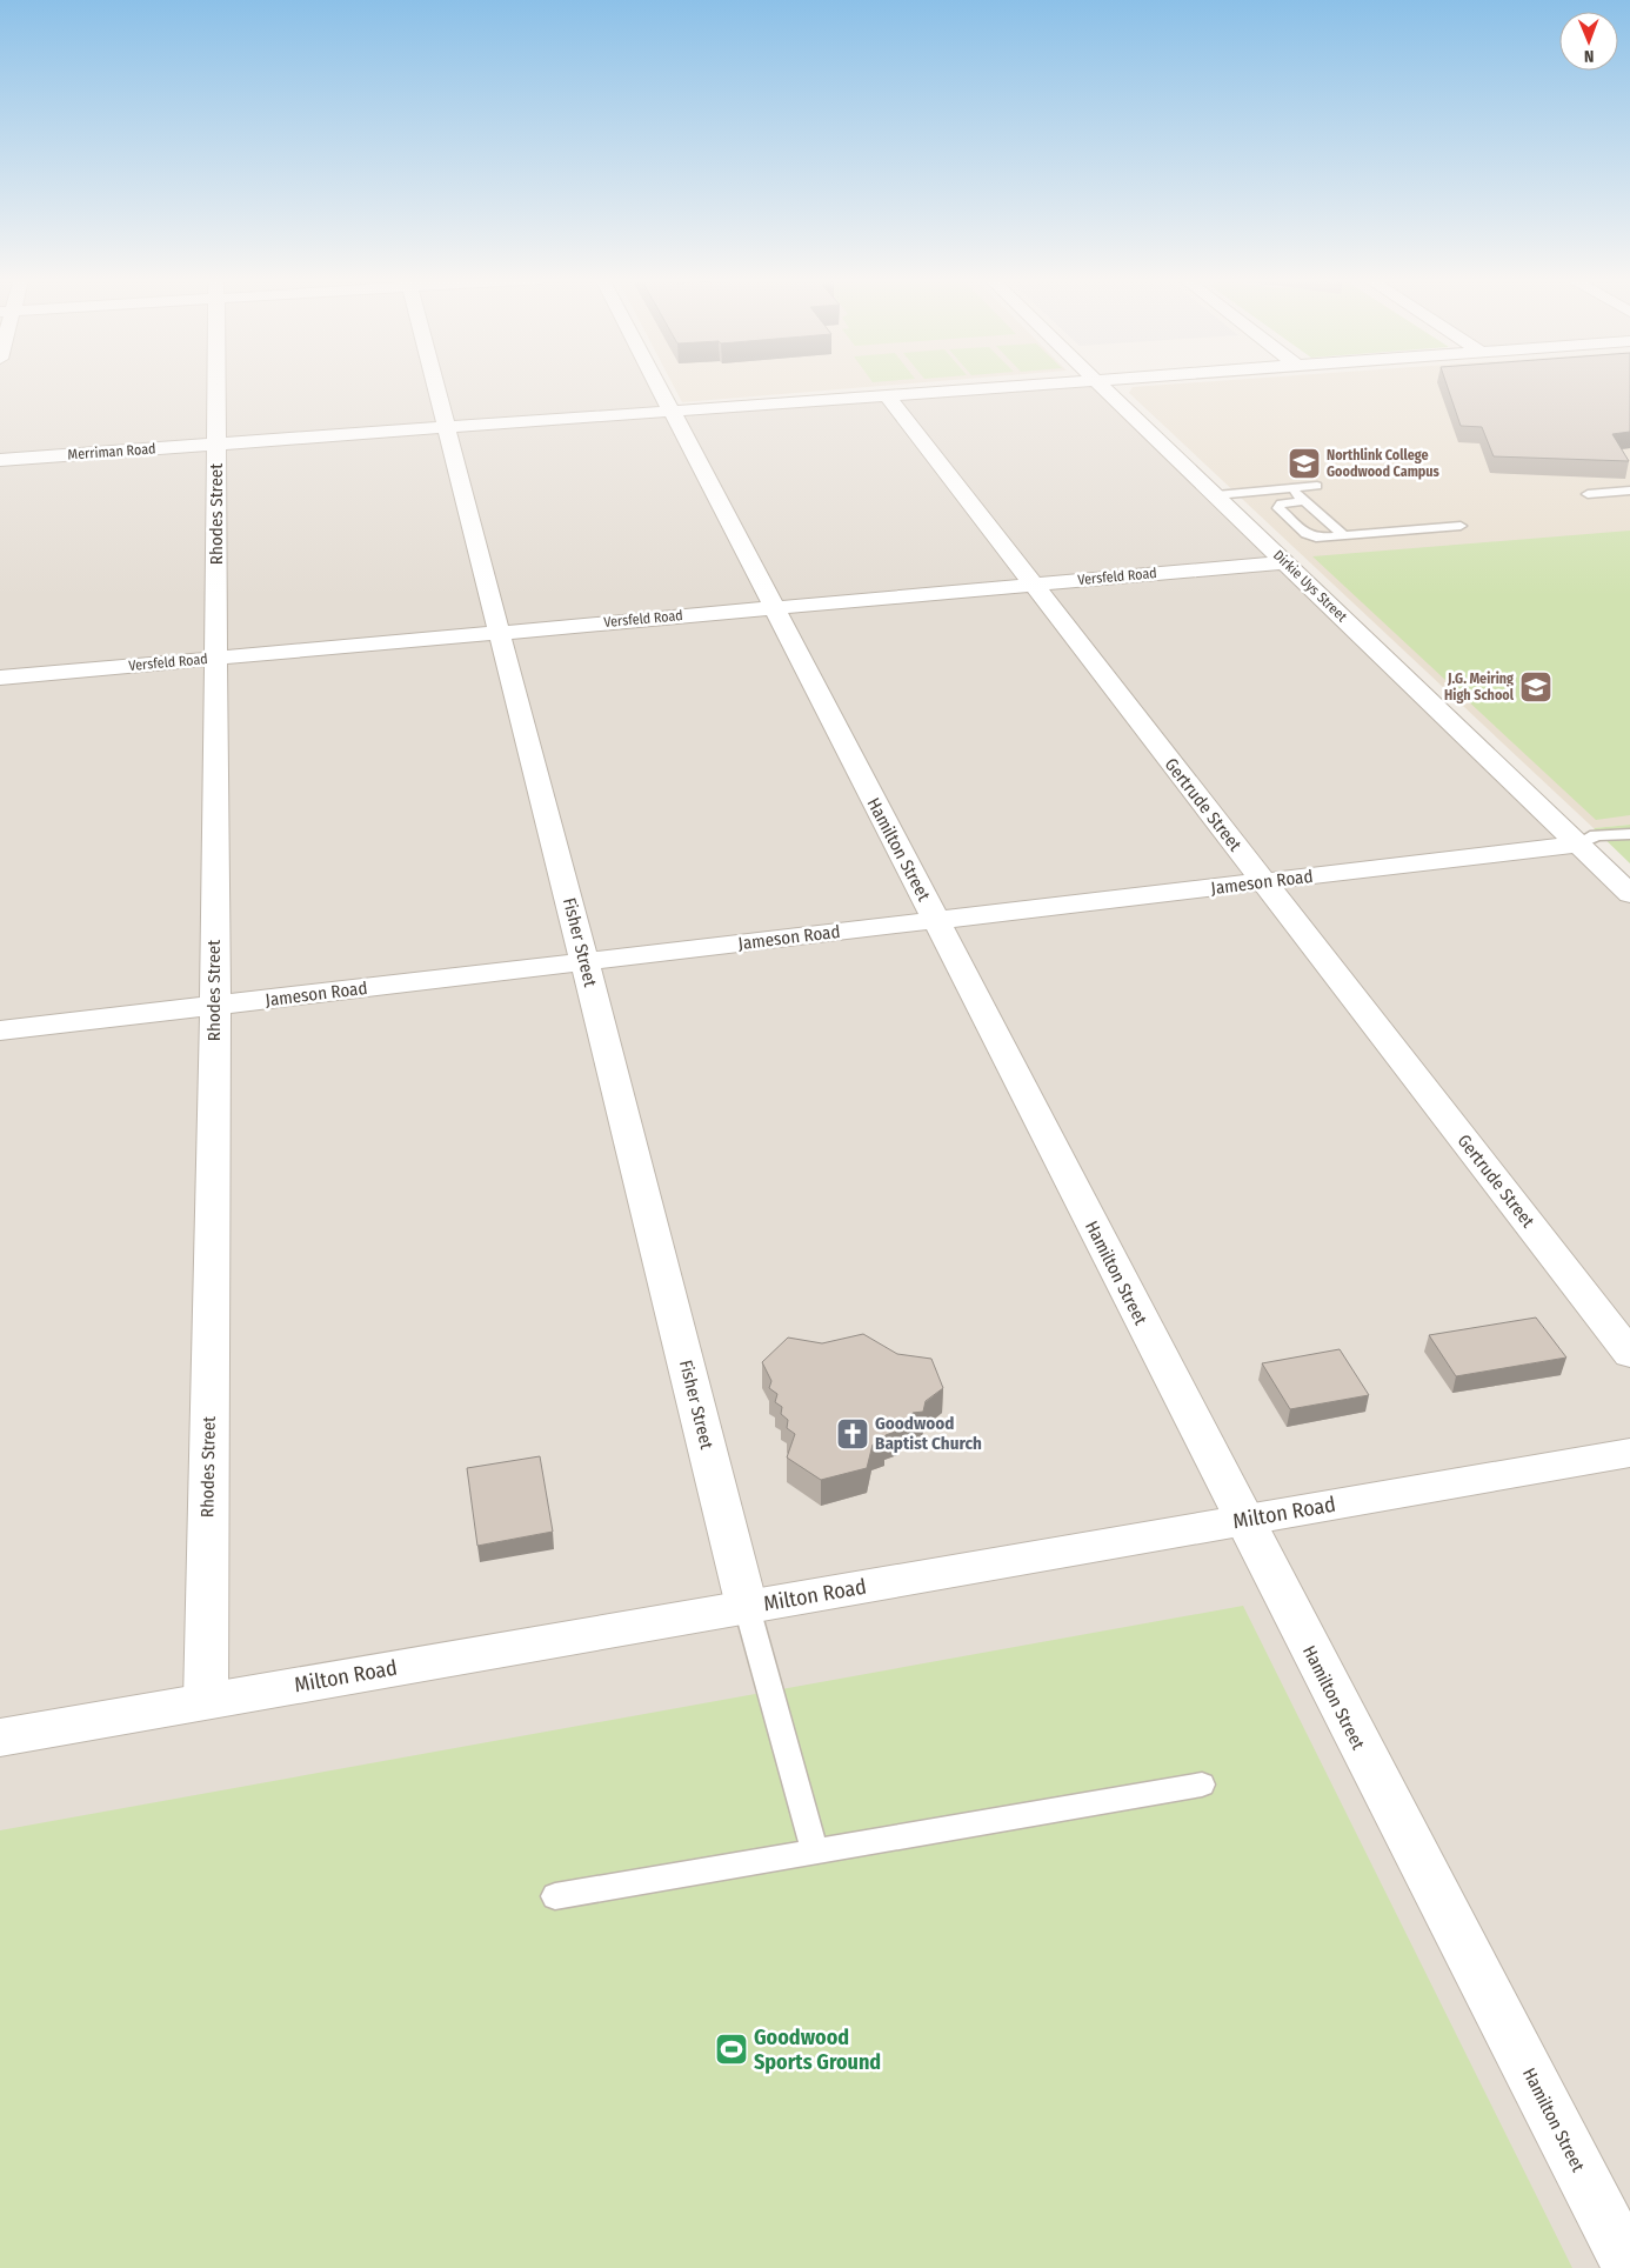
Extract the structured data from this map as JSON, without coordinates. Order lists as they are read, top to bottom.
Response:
{
  "streets": {
    "street": [
      "Merriman Road",
      "Rhodes Street",
      "Versfeld Road",
      "Dirkie Uys Street",
      "Gertrude Street",
      "Hamilton Street",
      "Jameson Road",
      "Fisher Street",
      "Milton Road"
    ]
  },
  "crossings": [
    ["Merriman Road", "Rhodes Street"],
    ["Merriman Road", "Gertrude Street"],
    ["Merriman Road", "Hamilton Street"],
    ["Merriman Road", "Fisher Street"],
    ["Rhodes Street", "Versfeld Road"],
    ["Rhodes Street", "Jameson Road"],
    ["Rhodes Street", "Milton Road"],
    ["Versfeld Road", "Dirkie Uys Street"],
    ["Versfeld Road", "Gertrude Street"],
    ["Versfeld Road", "Hamilton Street"],
    ["Versfeld Road", "Fisher Street"],
    ["Dirkie Uys Street", "Jameson Road"],
    ["Gertrude Street", "Jameson Road"],
    ["Hamilton Street", "Jameson Road"],
    ["Hamilton Street", "Milton Road"],
    ["Jameson Road", "Fisher Street"],
    ["Fisher Street", "Milton Road"]
  ],
  "places": {
    "school or university": ["Northlink College Goodwood Campus", "J.G. Meiring High School"],
    "church": ["Goodwood Baptist Church"],
    "sports": ["Goodwood Sports Ground"]
  },
  "north": "bottom"
}
